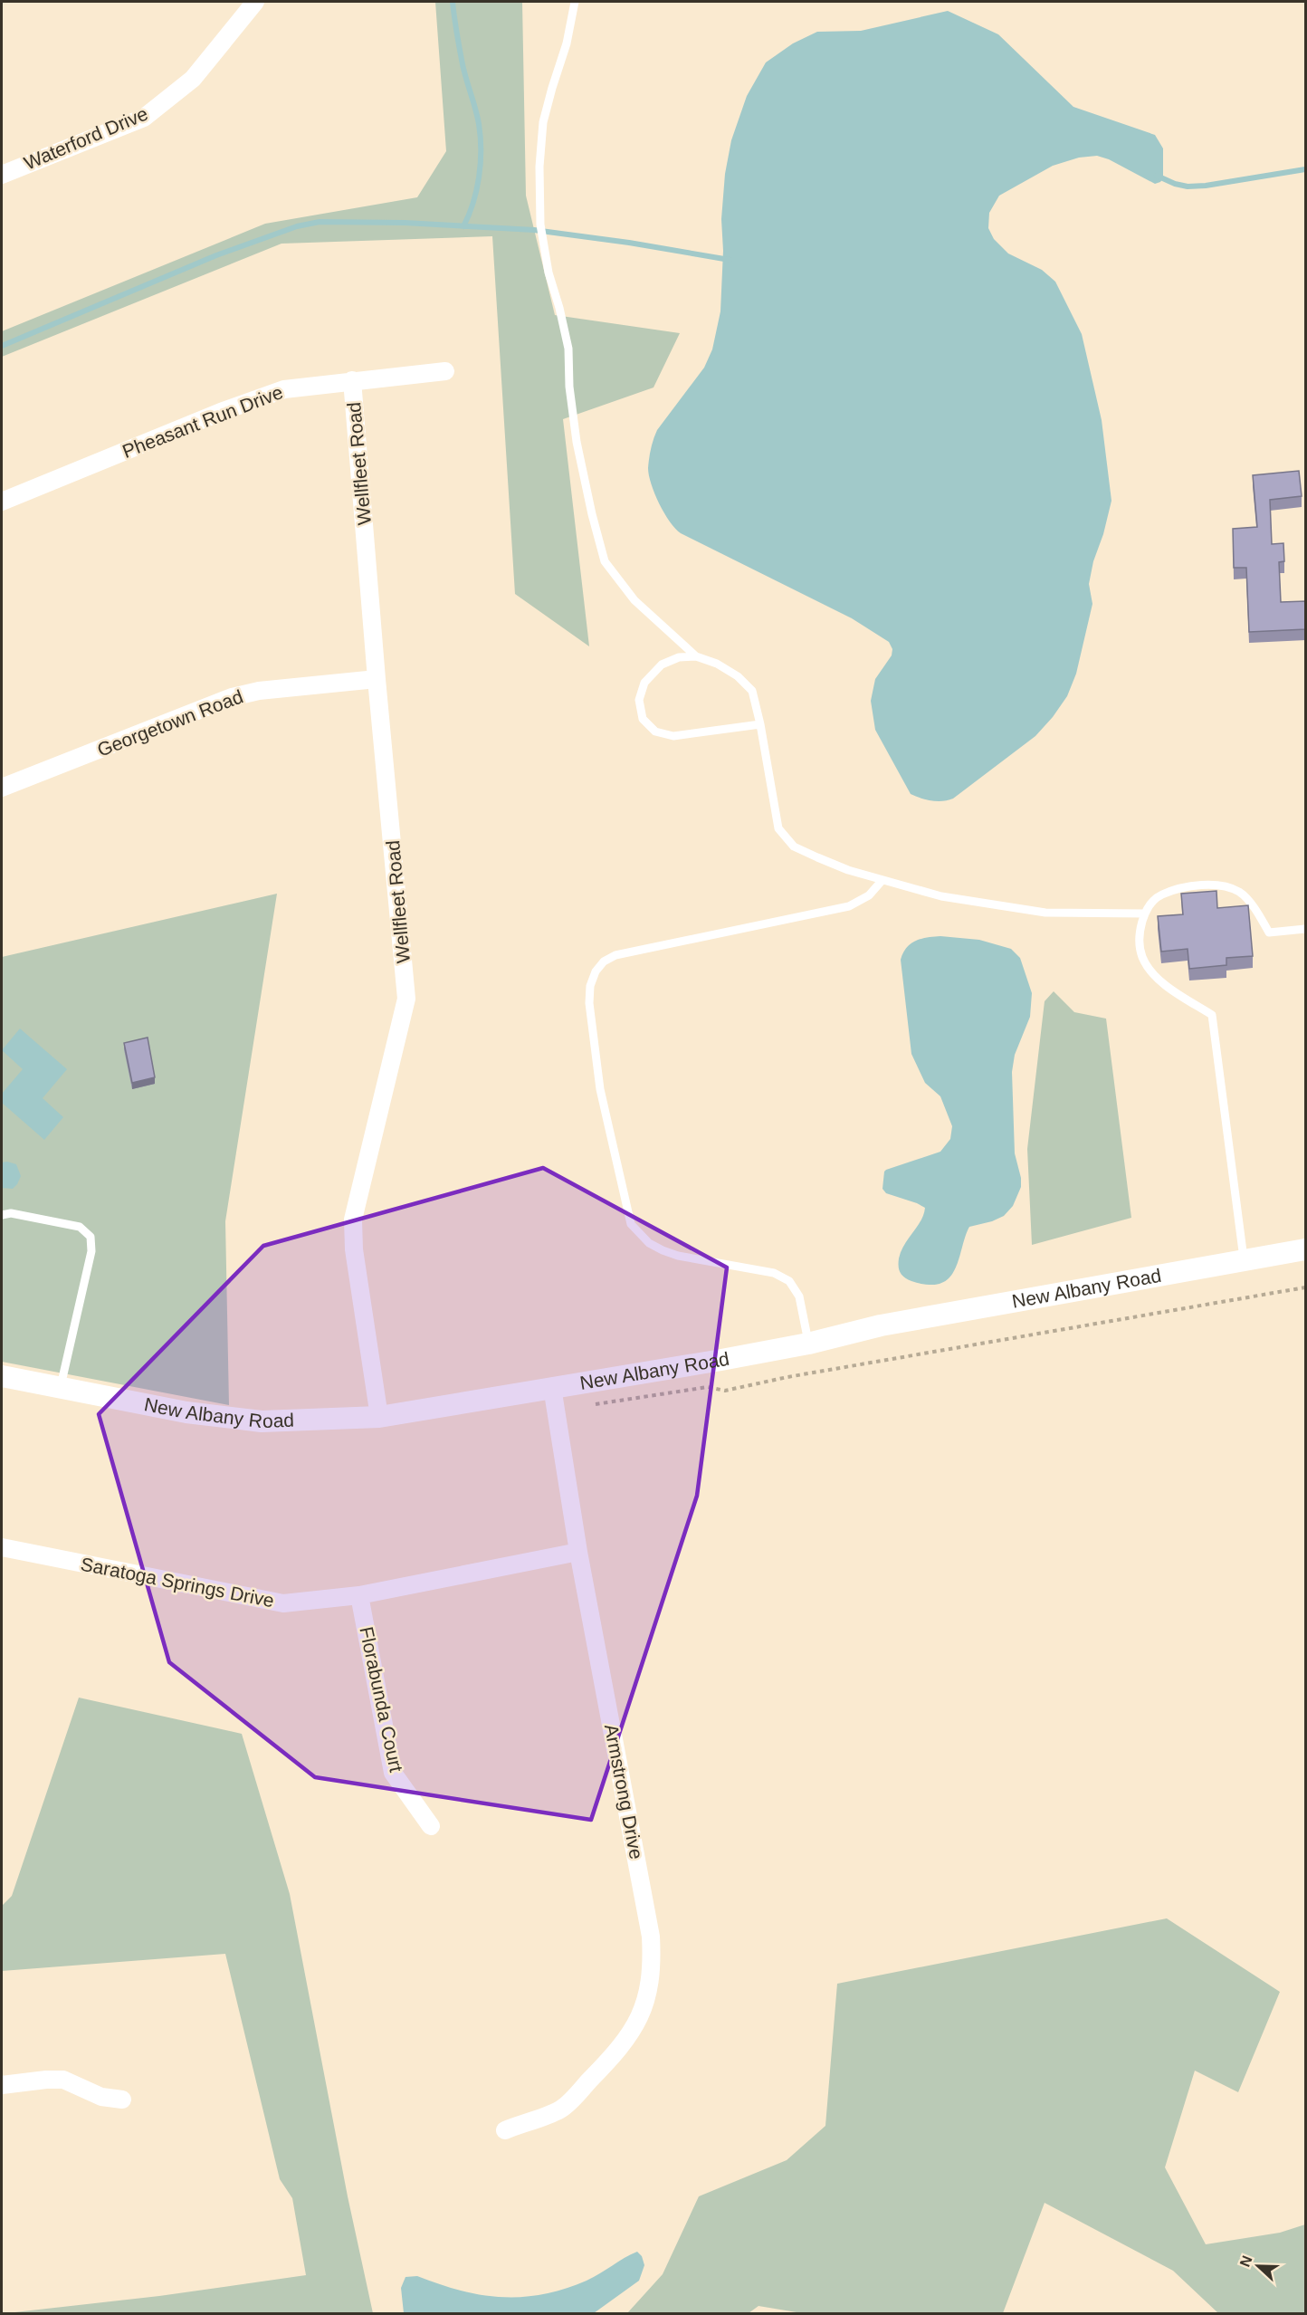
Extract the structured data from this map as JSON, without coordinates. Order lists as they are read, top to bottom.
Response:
{
  "streets": {
    "street": [
      "Waterford Drive",
      "Pheasant Run Drive",
      "Wellfleet Road",
      "Georgetown Road",
      "New Albany Road",
      "Saratoga Springs Drive",
      "Florabunda Court",
      "Armstrong Drive"
    ]
  },
  "crossings": [
    ["Pheasant Run Drive", "Wellfleet Road"],
    ["Wellfleet Road", "Georgetown Road"],
    ["Wellfleet Road", "New Albany Road"],
    ["New Albany Road", "Armstrong Drive"],
    ["Saratoga Springs Drive", "Florabunda Court"],
    ["Saratoga Springs Drive", "Armstrong Drive"]
  ],
  "north": "left"
}
